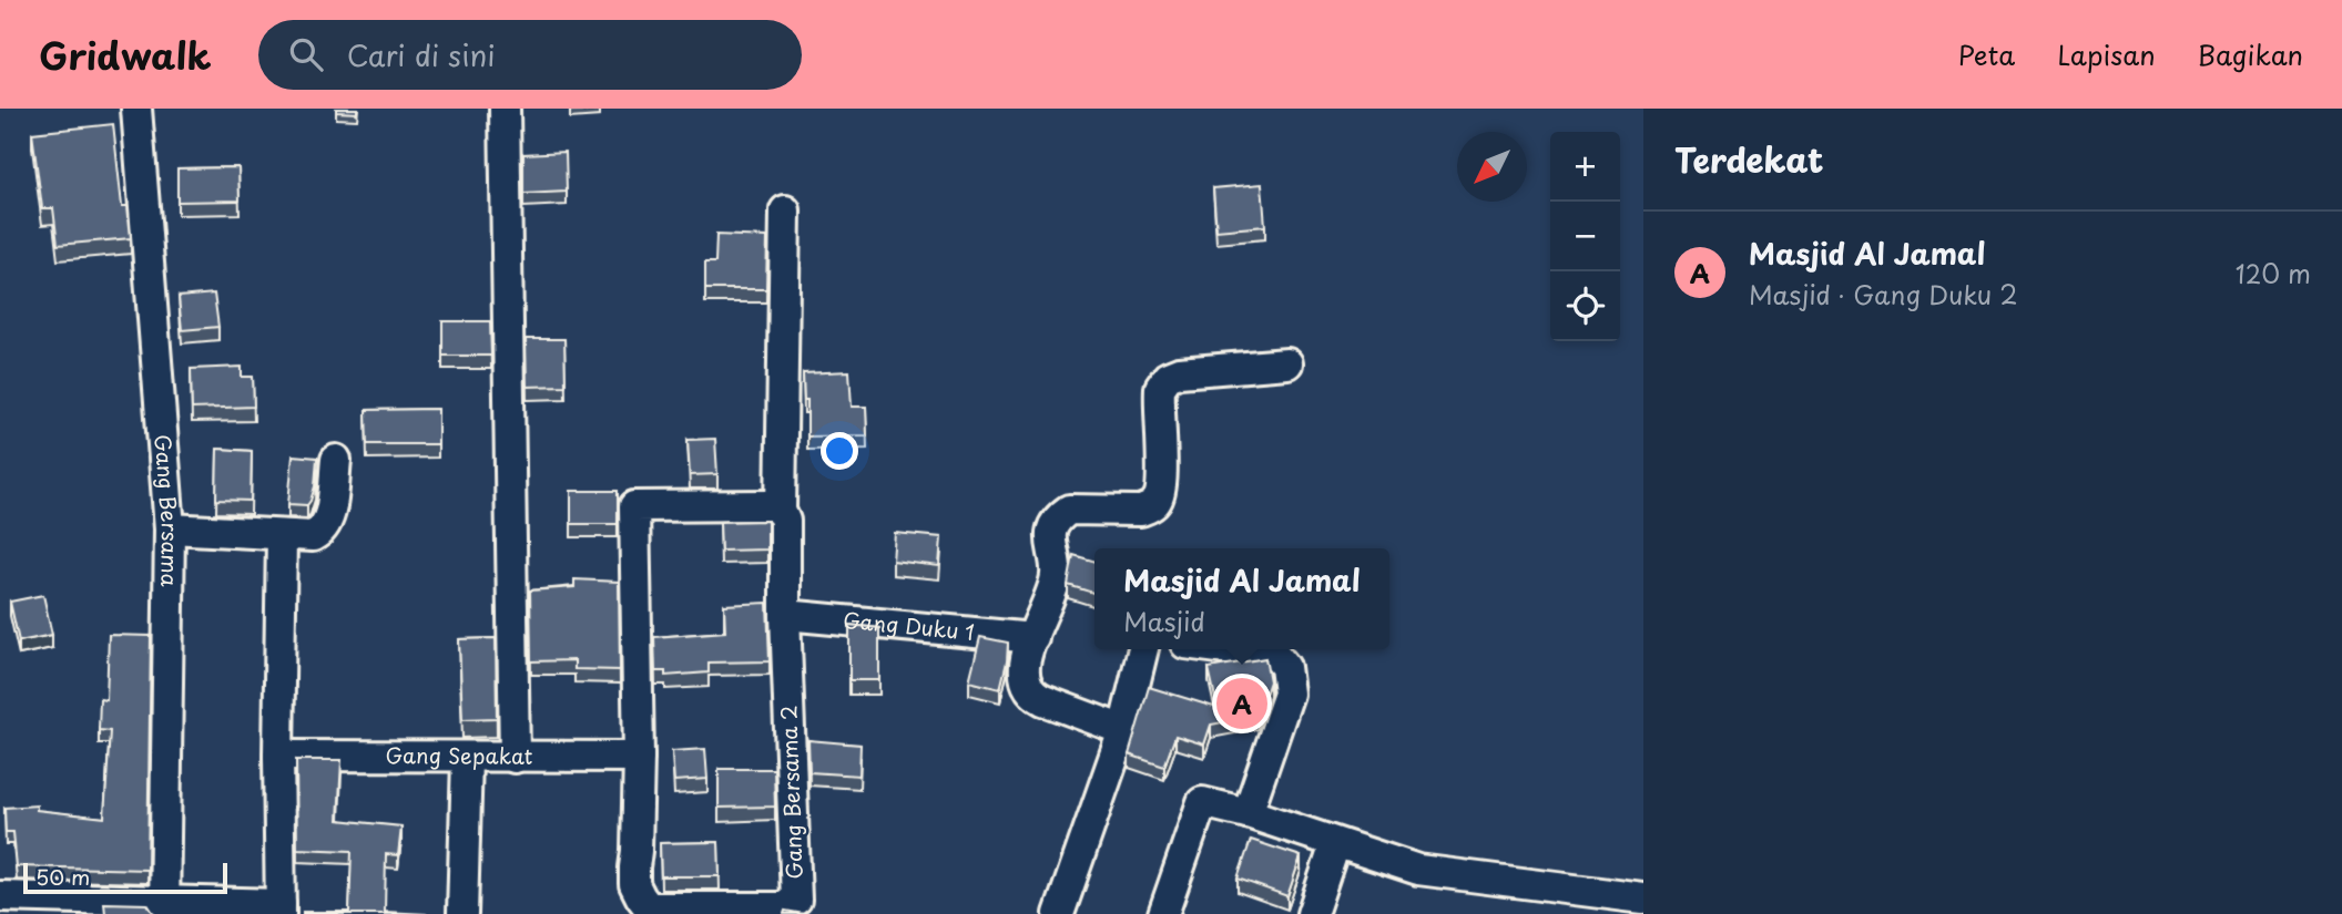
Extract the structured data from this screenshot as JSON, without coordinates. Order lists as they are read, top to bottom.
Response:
{
  "streets": {
    "street": [
      "Gang Bersama",
      "Gang Duku 1",
      "Gang Sepakat",
      "Gang Bersama 2"
    ]
  },
  "crossings": [
    ["Gang Duku 1", "Gang Bersama 2"],
    ["Gang Sepakat", "Gang Bersama 2"]
  ],
  "scale_bar": "50 m",
  "north": "bottom left",
  "page": {
    "header": "Gridwalk",
    "search": "Cari di sini",
    "nav": ["Peta", "Lapisan", "Bagikan"],
    "heading": "Terdekat",
    "map_buttons": ["+", "−"],
    "list": [
      {
        "mark": "A",
        "name": "Masjid Al Jamal",
        "note": "Masjid · Gang Duku 2",
        "value": "120 m"
      }
    ],
    "popup": ["Masjid Al Jamal", "Masjid"],
    "pins": "A",
    "scale": "50 m"
  }
}
